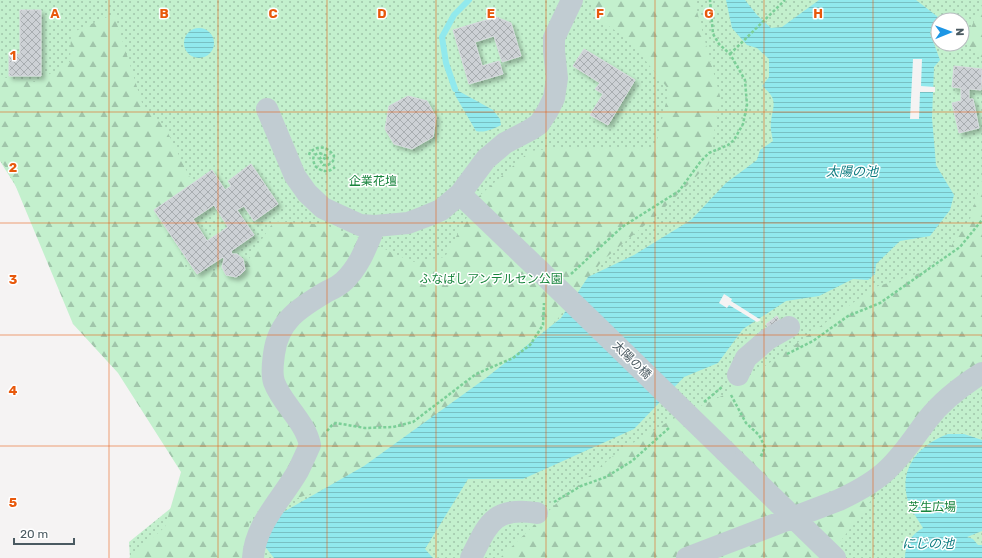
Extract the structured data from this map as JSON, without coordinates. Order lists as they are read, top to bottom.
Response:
{
  "streets": {
    "street": ["太陽の橋"]
  },
  "water": ["太陽の池", "にじの池"],
  "parks": ["企業花壇", "ふなばしアンデルセン公園", "芝生広場"],
  "scale_bar": "20 m",
  "north": "right",
  "grid": {
    "columns": [
      "A",
      "B",
      "C",
      "D",
      "E",
      "F",
      "G",
      "H"
    ],
    "rows": [
      "1",
      "2",
      "3",
      "4",
      "5"
    ]
  }
}
